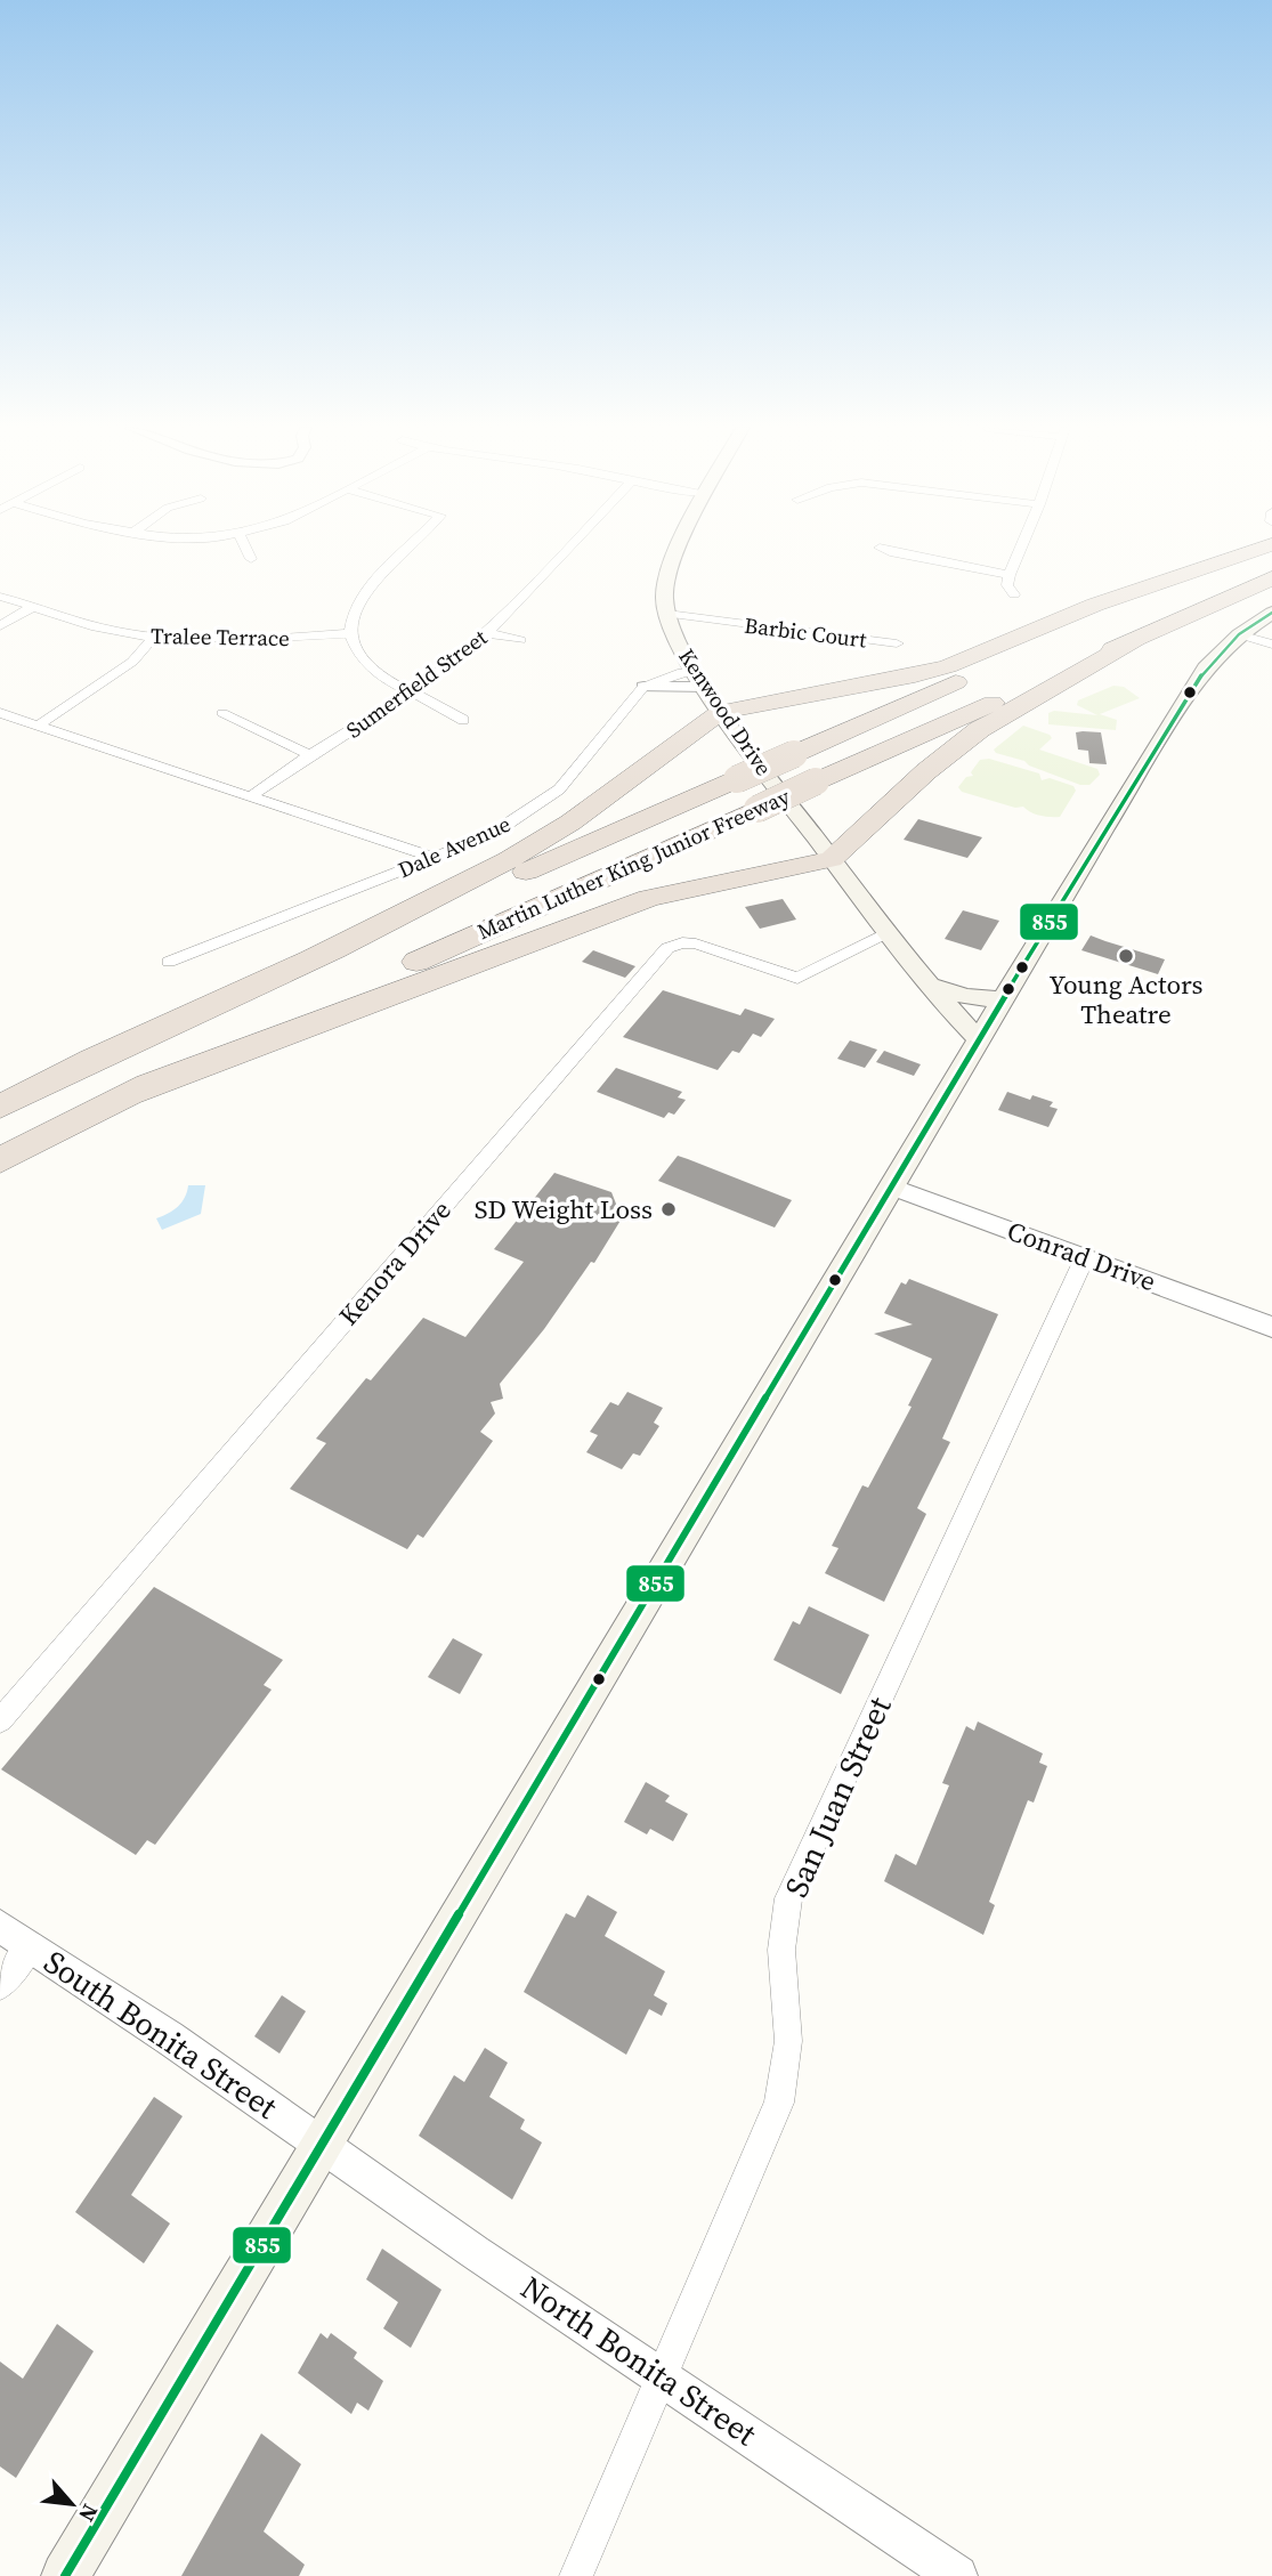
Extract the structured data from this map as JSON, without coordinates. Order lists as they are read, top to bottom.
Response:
{
  "streets": {
    "highway": ["Martin Luther King Junior Freeway"],
    "main road": ["Kenwood Drive"],
    "street": [
      "Barbic Court",
      "Tralee Terrace",
      "Sumerfield Street",
      "Dale Avenue",
      "Conrad Drive",
      "Kenora Drive",
      "San Juan Street",
      "South Bonita Street",
      "North Bonita Street"
    ]
  },
  "crossings": [
    ["Barbic Court", "Kenwood Drive"],
    ["Kenwood Drive", "Dale Avenue"],
    ["Kenwood Drive", "Kenora Drive"],
    ["Conrad Drive", "San Juan Street"],
    ["San Juan Street", "North Bonita Street"],
    ["South Bonita Street", "North Bonita Street"]
  ],
  "places": ["Young Actors Theatre", "SD Weight Loss"],
  "lines": ["transit line 855"],
  "north": "bottom right"
}
